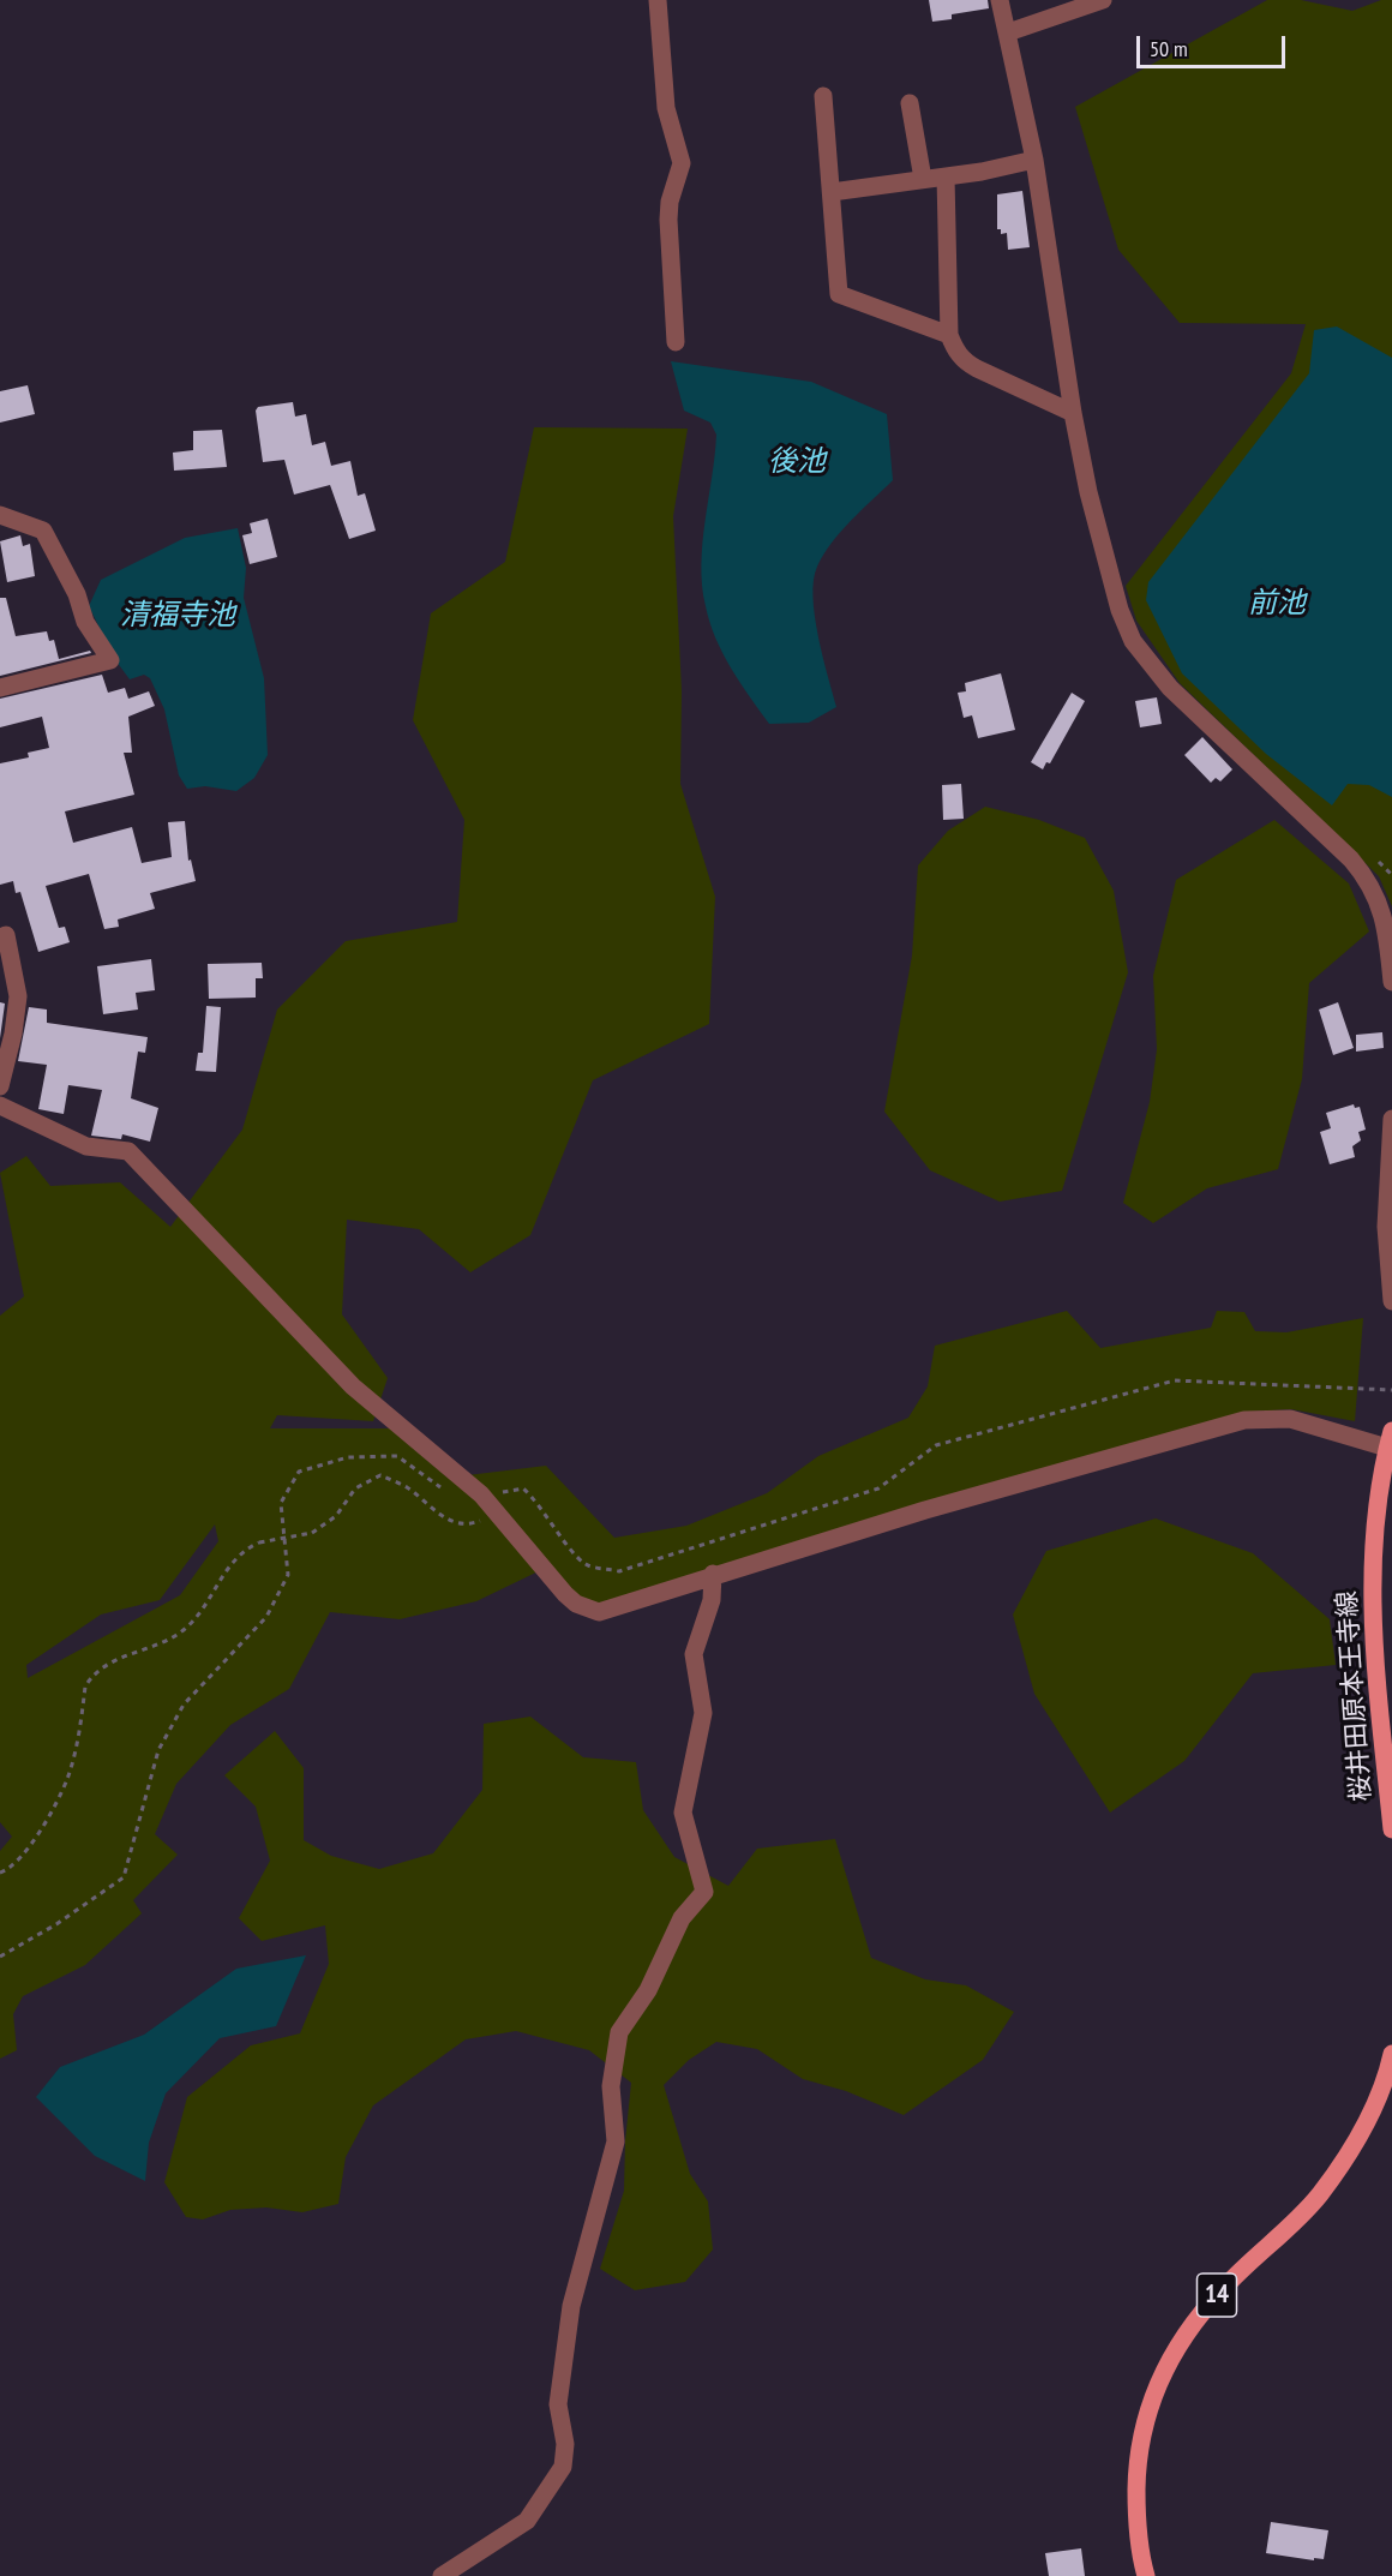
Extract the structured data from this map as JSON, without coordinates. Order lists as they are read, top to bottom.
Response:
{
  "streets": {
    "main road": ["桜井田原本王寺線", "14"]
  },
  "water": ["後池", "前池", "清福寺池"],
  "scale_bar": "50 m"
}
